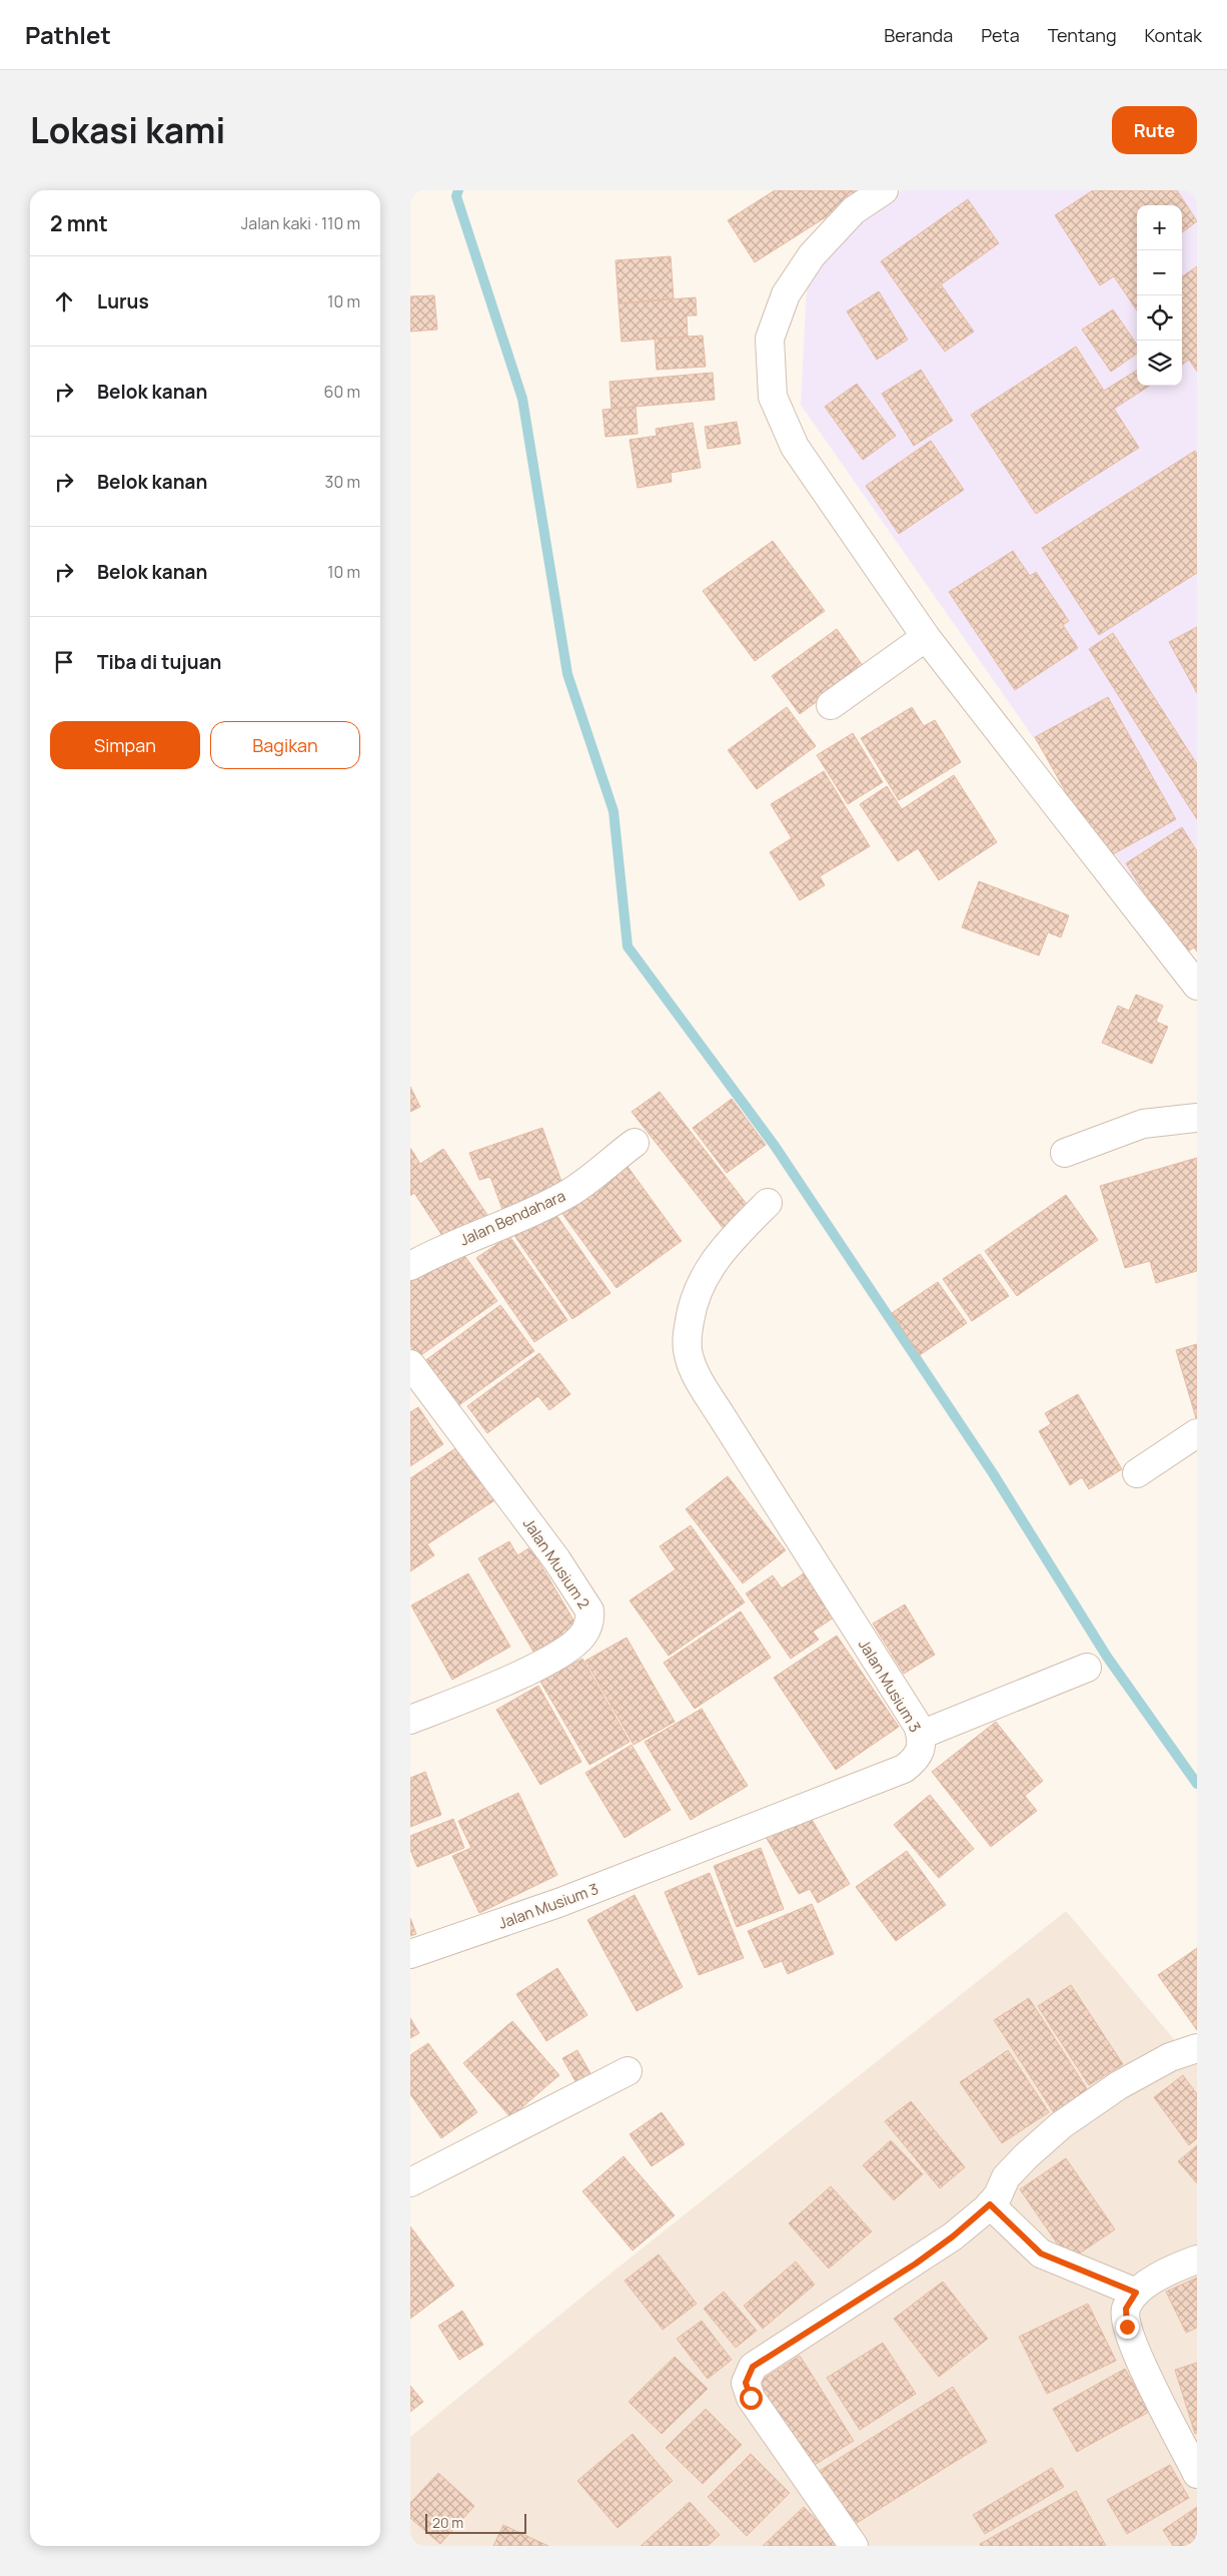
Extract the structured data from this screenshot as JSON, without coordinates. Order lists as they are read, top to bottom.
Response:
{
  "streets": {
    "street": ["Jalan Bendahara", "Jalan Musium 2", "Jalan Musium 3"]
  },
  "scale_bar": "20 m",
  "page": {
    "header": "Pathlet",
    "nav": [
      "Beranda",
      "Peta",
      "Tentang",
      "Kontak"
    ],
    "title": "Lokasi kami",
    "buttons": [
      "Rute",
      ["Simpan", "Bagikan"]
    ],
    "heading": ["2 mnt", "Jalan kaki · 110 m"],
    "map_buttons": ["+", "−"],
    "list": [
      ["Lurus", "10 m"],
      ["Belok kanan", "60 m"],
      ["Belok kanan", "30 m"],
      ["Belok kanan", "10 m"],
      "Tiba di tujuan"
    ],
    "scale": "20 m"
  }
}
